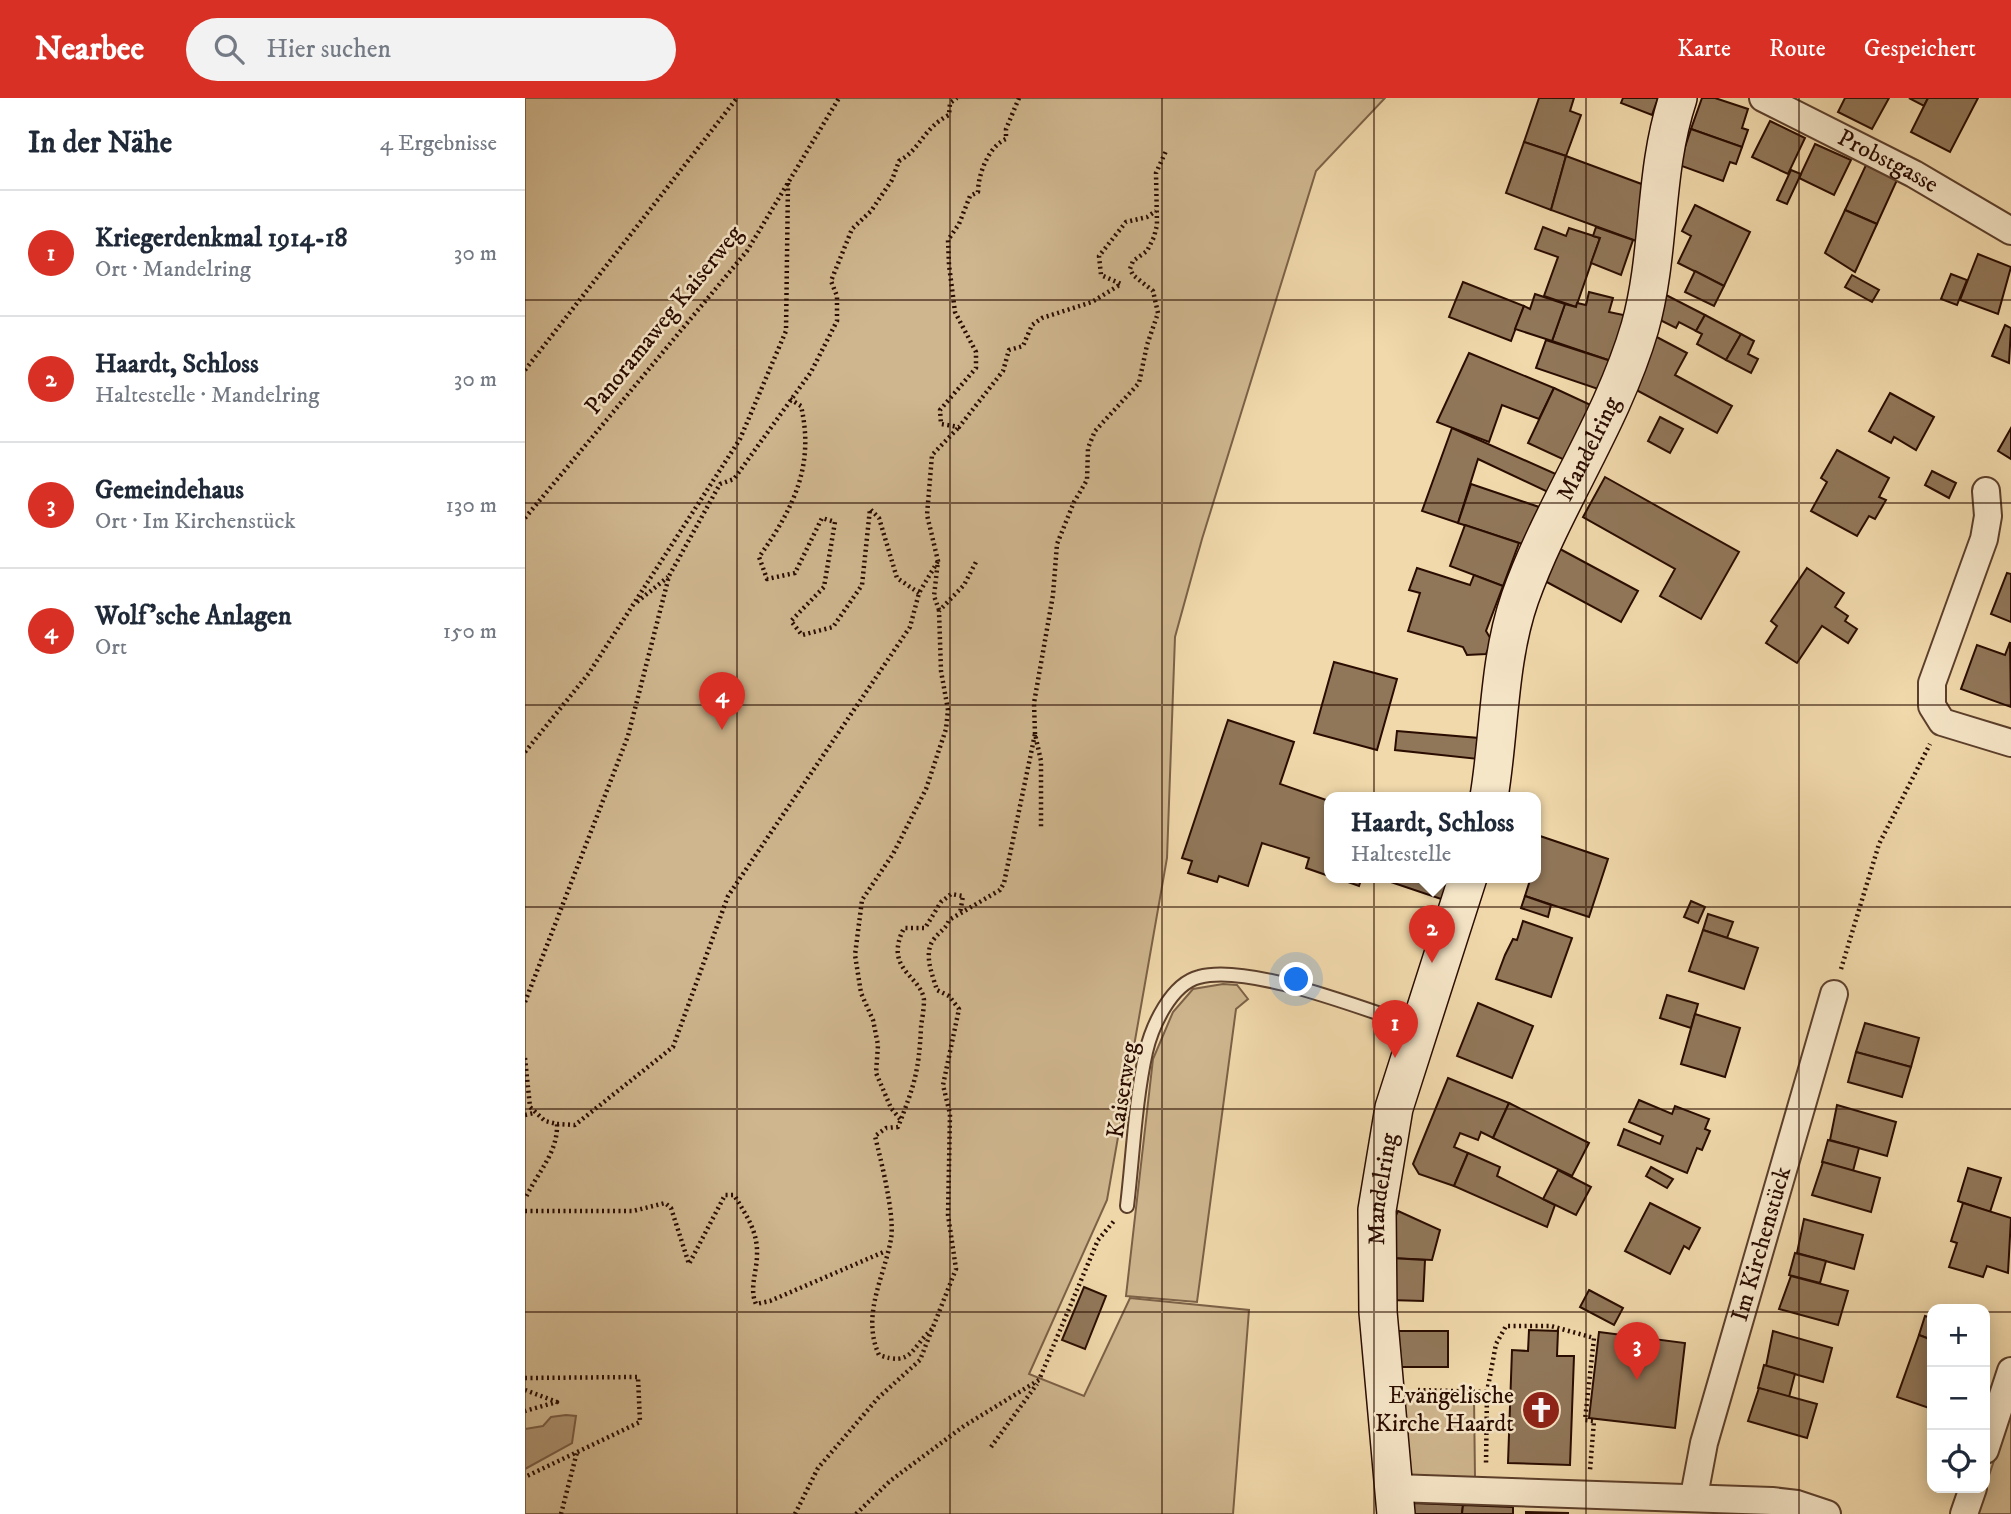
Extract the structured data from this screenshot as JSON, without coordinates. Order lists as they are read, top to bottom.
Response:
{
  "streets": {
    "street": ["Probstgasse", "Mandelring", "Im Kirchenstück"],
    "lane": ["Kaiserweg"],
    "path": ["Panoramaweg Kaiserweg"]
  },
  "crossings": [
    ["Mandelring", "Kaiserweg"]
  ],
  "places": {
    "church": ["Evangelische Kirche Haardt"]
  },
  "page": {
    "header": "Nearbee",
    "search": "Hier suchen",
    "nav": ["Karte", "Route", "Gespeichert"],
    "heading": ["In der Nähe", "4 Ergebnisse"],
    "list": [
      {
        "mark": "1",
        "name": "Kriegerdenkmal 1914-18",
        "note": "Ort · Mandelring",
        "value": "30 m"
      },
      {
        "mark": "2",
        "name": "Haardt, Schloss",
        "note": "Haltestelle · Mandelring",
        "value": "30 m"
      },
      {
        "mark": "3",
        "name": "Gemeindehaus",
        "note": "Ort · Im Kirchenstück",
        "value": "130 m"
      },
      {
        "mark": "4",
        "name": "Wolf'sche Anlagen",
        "note": "Ort",
        "value": "150 m"
      }
    ],
    "pins": [
      "4",
      "2",
      "1",
      "3"
    ],
    "popup": ["Haardt, Schloss", "Haltestelle"],
    "map_buttons": ["+", "−"]
  }
}
